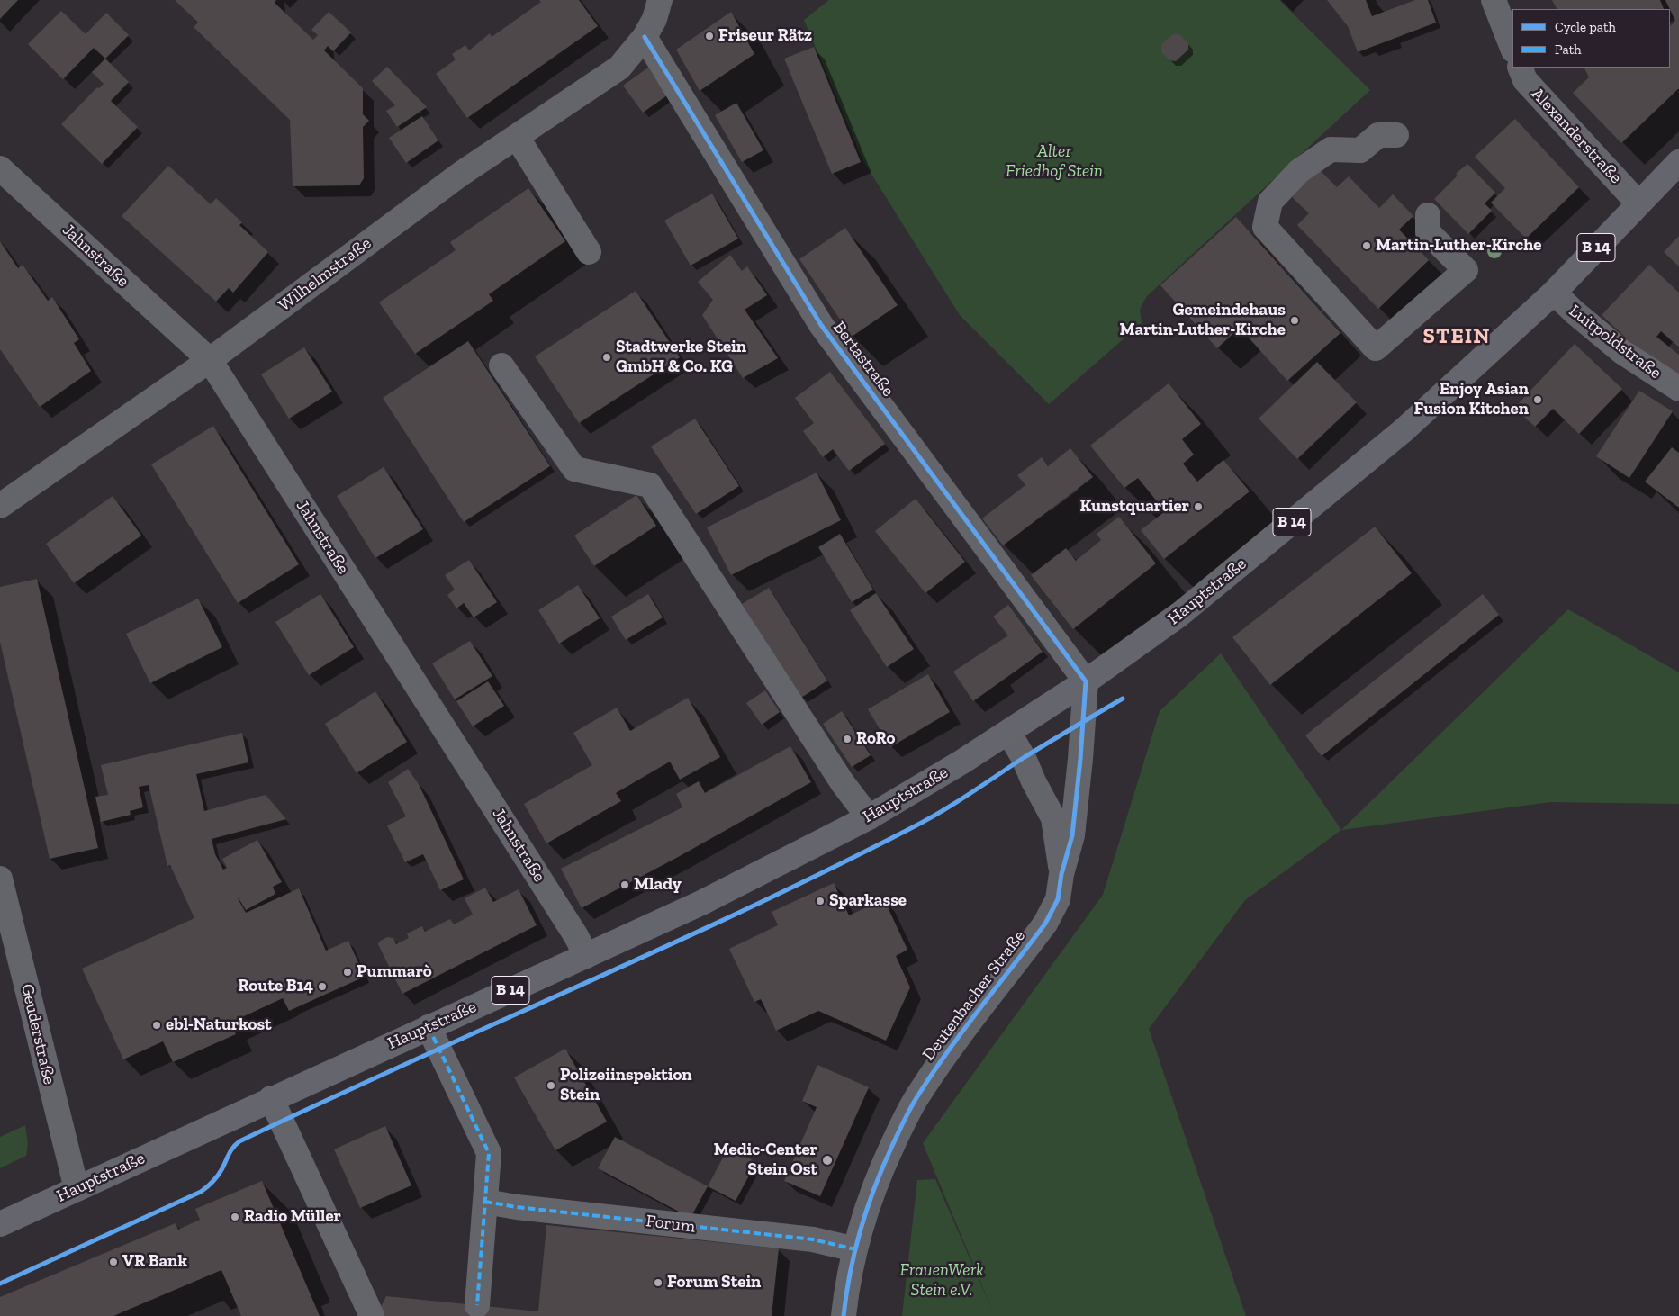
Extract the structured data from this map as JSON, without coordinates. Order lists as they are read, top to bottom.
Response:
{
  "streets": {
    "main road": ["B 14", "Hauptstraße"],
    "street": [
      "Alexanderstraße",
      "Jahnstraße",
      "Wilhelmstraße",
      "Luitpoldstraße",
      "Bertastraße",
      "Deutenbacher Straße",
      "Geuderstraße",
      "Forum"
    ]
  },
  "crossings": [
    ["Alexanderstraße", "Hauptstraße"],
    ["Jahnstraße", "Wilhelmstraße"],
    ["Jahnstraße", "Hauptstraße"],
    ["Wilhelmstraße", "Bertastraße"],
    ["Luitpoldstraße", "Hauptstraße"],
    ["Bertastraße", "Hauptstraße"],
    ["Bertastraße", "Deutenbacher Straße"],
    ["Hauptstraße", "Deutenbacher Straße"],
    ["Hauptstraße", "Geuderstraße"],
    ["Deutenbacher Straße", "Forum"]
  ],
  "districts": ["STEIN"],
  "parks": ["Alter Friedhof Stein", "FrauenWerk Stein e.V."],
  "places": [
    "Friseur Rätz",
    "Martin-Luther-Kirche",
    "Gemeindehaus Martin-Luther-Kirche",
    "Stadtwerke Stein GmbH & Co. KG",
    "Enjoy Asian Fusion Kitchen",
    "Kunstquartier",
    "RoRo",
    "Mlady",
    "Sparkasse",
    "Pummarò",
    "Route B14",
    "ebl-Naturkost",
    "Polizeiinspektion Stein",
    "Medic-Center Stein Ost",
    "Radio Müller",
    "VR Bank",
    "Forum Stein"
  ],
  "legend": ["Cycle path", "Path"]
}
